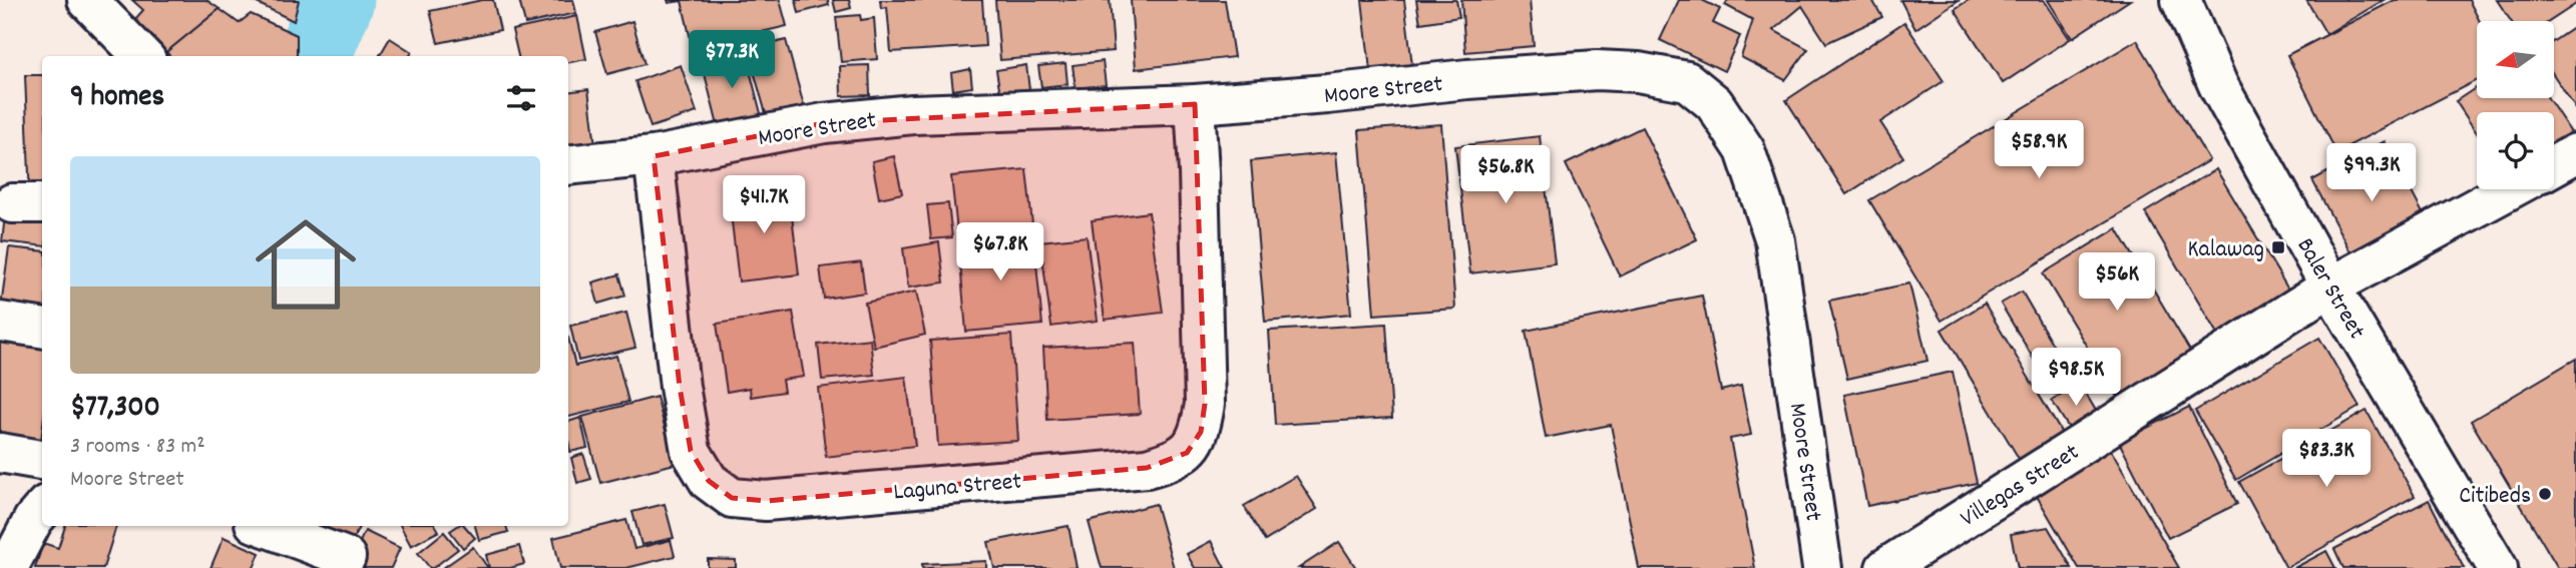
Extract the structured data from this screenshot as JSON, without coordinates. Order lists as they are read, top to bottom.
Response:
{
  "streets": {
    "street": [
      "Moore Street",
      "Baler Street",
      "Villegas Street",
      "Laguna Street"
    ]
  },
  "crossings": [
    ["Moore Street", "Laguna Street"],
    ["Baler Street", "Villegas Street"]
  ],
  "places": {
    "transit": ["Kalawag"],
    "other": ["Citibeds"]
  },
  "north": "left",
  "page": {
    "price": [
      "$77.3K",
      "$58.9K",
      "$99.3K",
      "$56.8K",
      "$41.7K",
      "$67.8K",
      "$56K",
      "$98.5K",
      "$83.3K"
    ],
    "heading": "9 homes",
    "list": [
      {
        "name": "$77,300",
        "note": "3 rooms · 83 m² · Moore Street"
      }
    ]
  }
}
